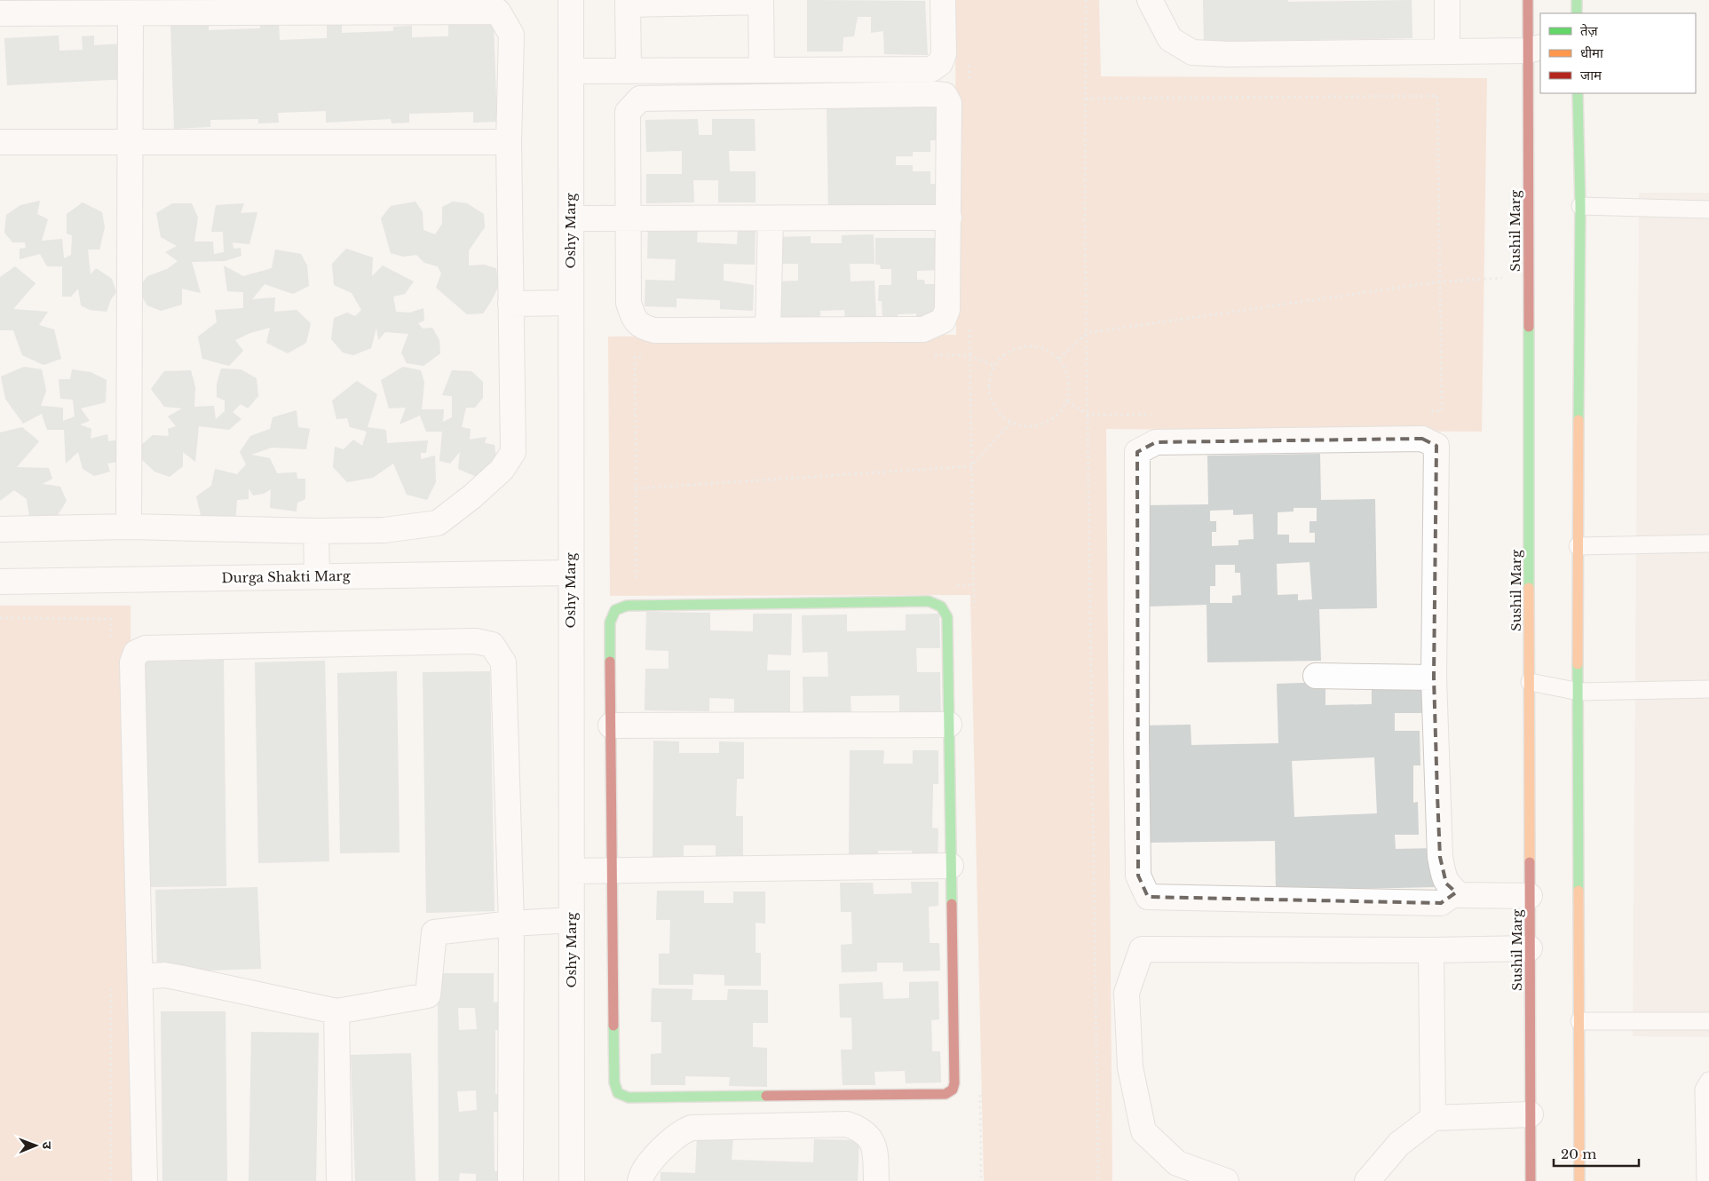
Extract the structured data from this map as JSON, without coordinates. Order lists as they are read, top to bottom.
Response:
{
  "streets": {
    "street": ["Oshy Marg", "Sushil Marg", "Durga Shakti Marg"]
  },
  "crossings": [
    ["Oshy Marg", "Durga Shakti Marg"]
  ],
  "legend": ["तेज़", "धीमा", "जाम"],
  "scale_bar": "20 m",
  "north": "right"
}
